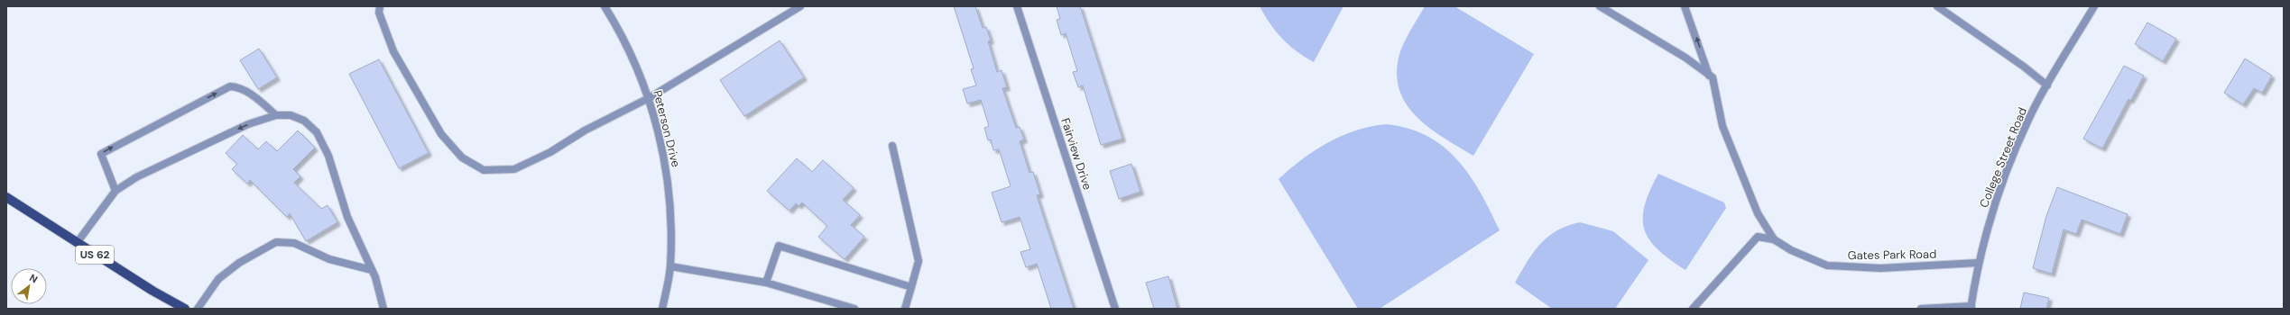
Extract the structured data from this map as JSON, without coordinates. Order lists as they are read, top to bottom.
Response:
{
  "streets": {
    "main road": ["US 62"],
    "street": [
      "Peterson Drive",
      "Fairview Drive",
      "College Street Road",
      "Gates Park Road"
    ]
  },
  "crossings": [
    ["College Street Road", "Gates Park Road"]
  ],
  "north": "top right"
}
